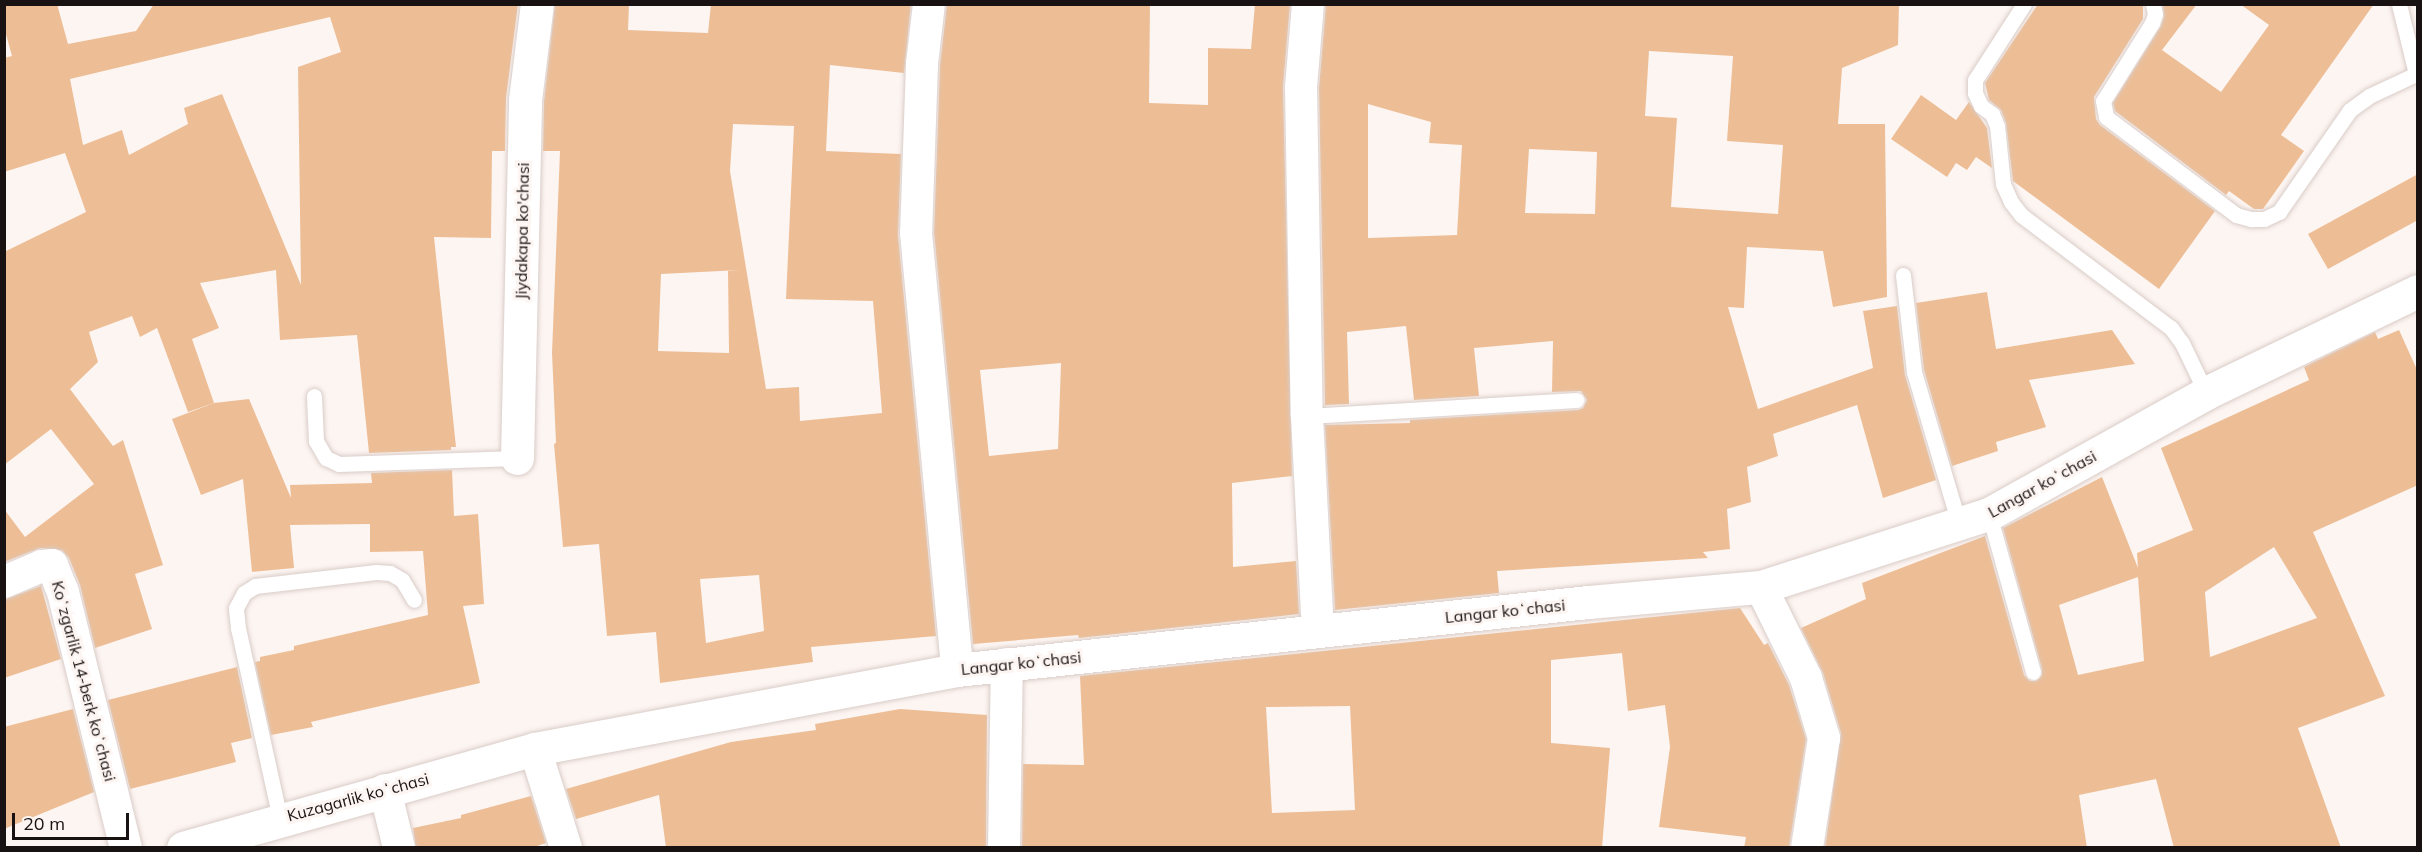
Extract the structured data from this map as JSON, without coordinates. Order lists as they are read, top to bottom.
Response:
{
  "streets": {
    "street": [
      "Jiydakapa ko'chasi",
      "Langar koʻchasi",
      "Koʻzgarlik 14-berk koʻchasi",
      "Kuzagarlik koʻchasi"
    ]
  },
  "crossings": [
    ["Langar koʻchasi", "Kuzagarlik koʻchasi"]
  ],
  "scale_bar": "20 m"
}
